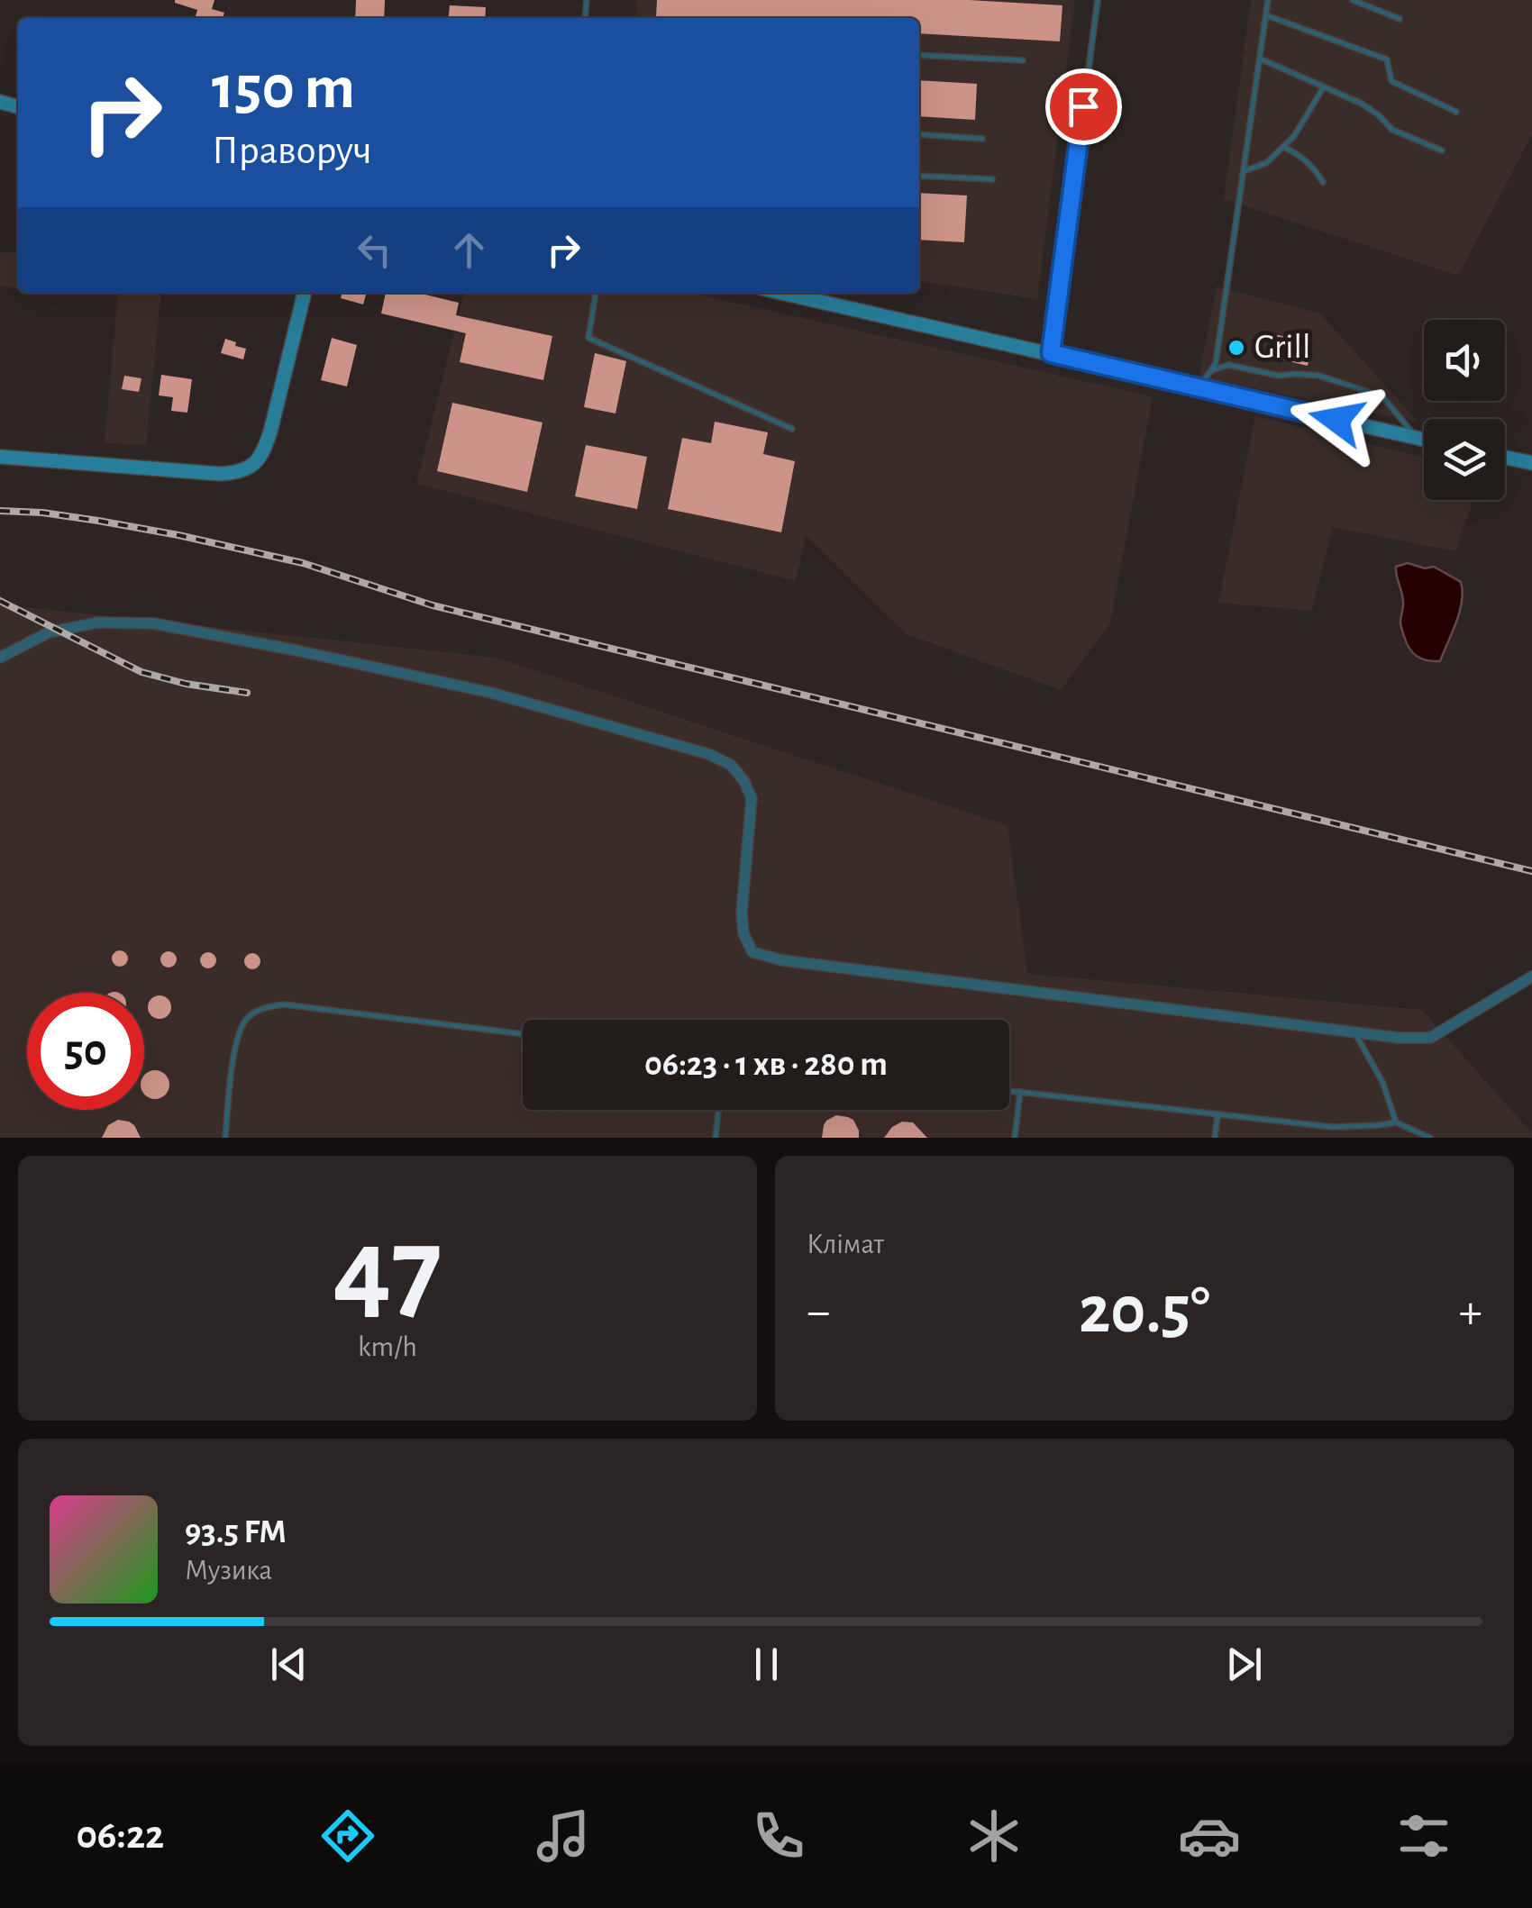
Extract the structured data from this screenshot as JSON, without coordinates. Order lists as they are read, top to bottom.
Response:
{
  "places": ["Grill"],
  "page": {
    "turn": ["150 m", "Праворуч"],
    "limit": "50",
    "trip": "06:23 · 1 хв · 280 m",
    "tile": [
      ["47", "km/h"],
      "Клімат"
    ],
    "heat": ["−", "20.5°", "+"],
    "song": ["93.5 FM", "Музика"],
    "tabs": "06:22"
  }
}
